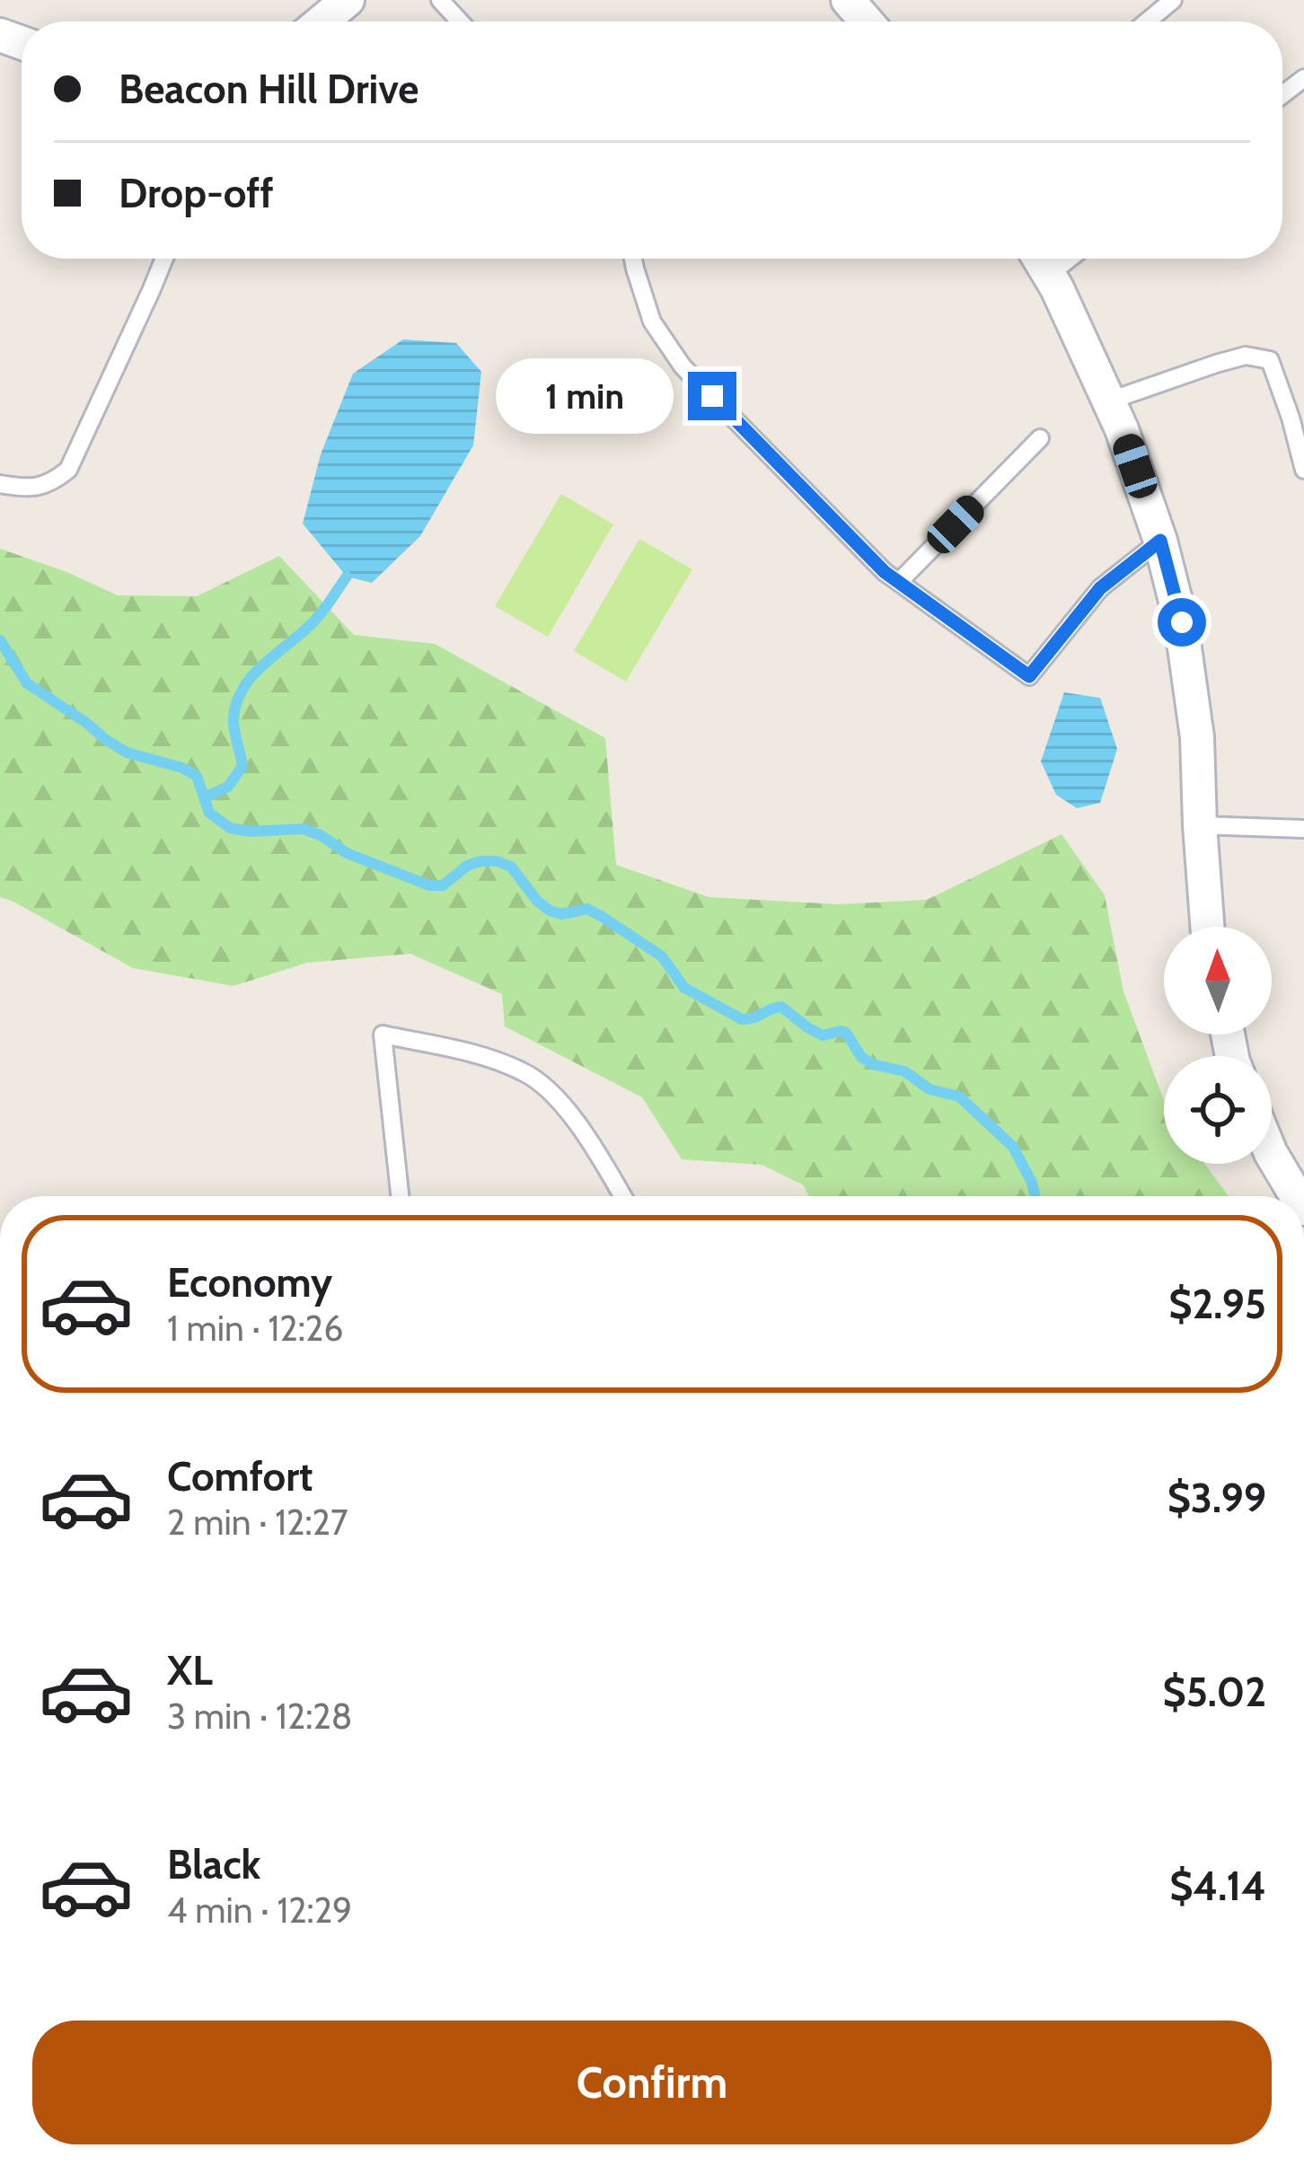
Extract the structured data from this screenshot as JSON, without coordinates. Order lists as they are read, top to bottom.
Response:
{
  "north": "top",
  "page": {
    "banner": ["Beacon Hill Drive", "Drop-off"],
    "bubble": "1 min",
    "list": [
      {
        "name": "Economy",
        "note": "1 min · 12:26",
        "value": "$2.95"
      },
      {
        "name": "Comfort",
        "note": "2 min · 12:27",
        "value": "$3.99"
      },
      {
        "name": "XL",
        "note": "3 min · 12:28",
        "value": "$5.02"
      },
      {
        "name": "Black",
        "note": "4 min · 12:29",
        "value": "$4.14"
      }
    ],
    "buttons": "Confirm"
  }
}
